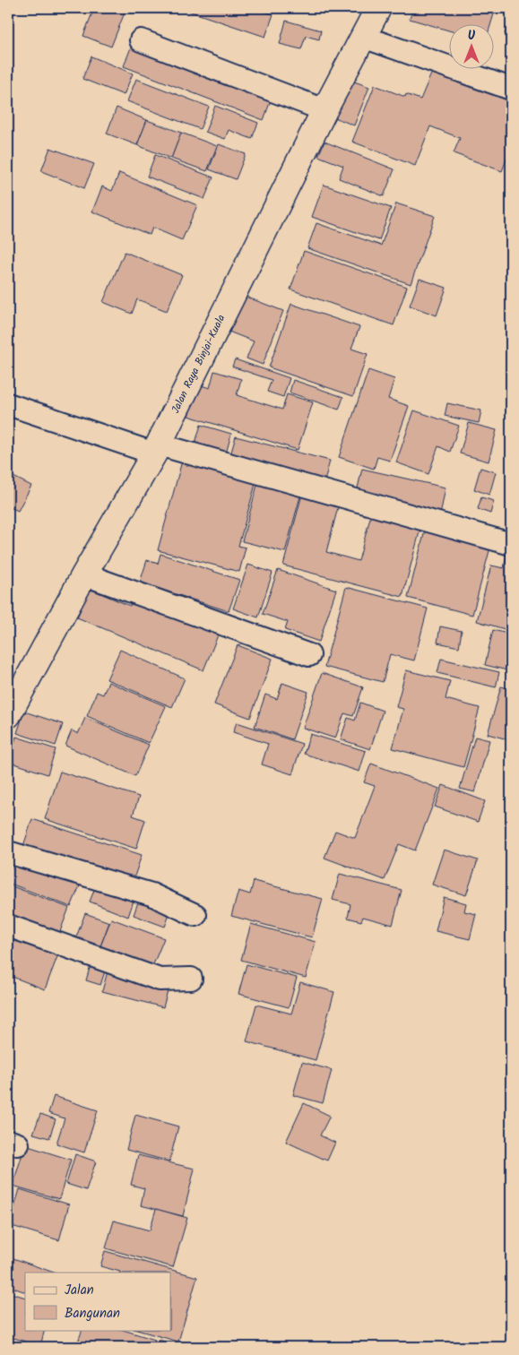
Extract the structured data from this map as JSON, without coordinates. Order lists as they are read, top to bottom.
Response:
{
  "streets": {
    "main road": ["Jalan Raya Binjai-Kuala"]
  },
  "legend": ["Jalan", "Bangunan"],
  "north": "top"
}
